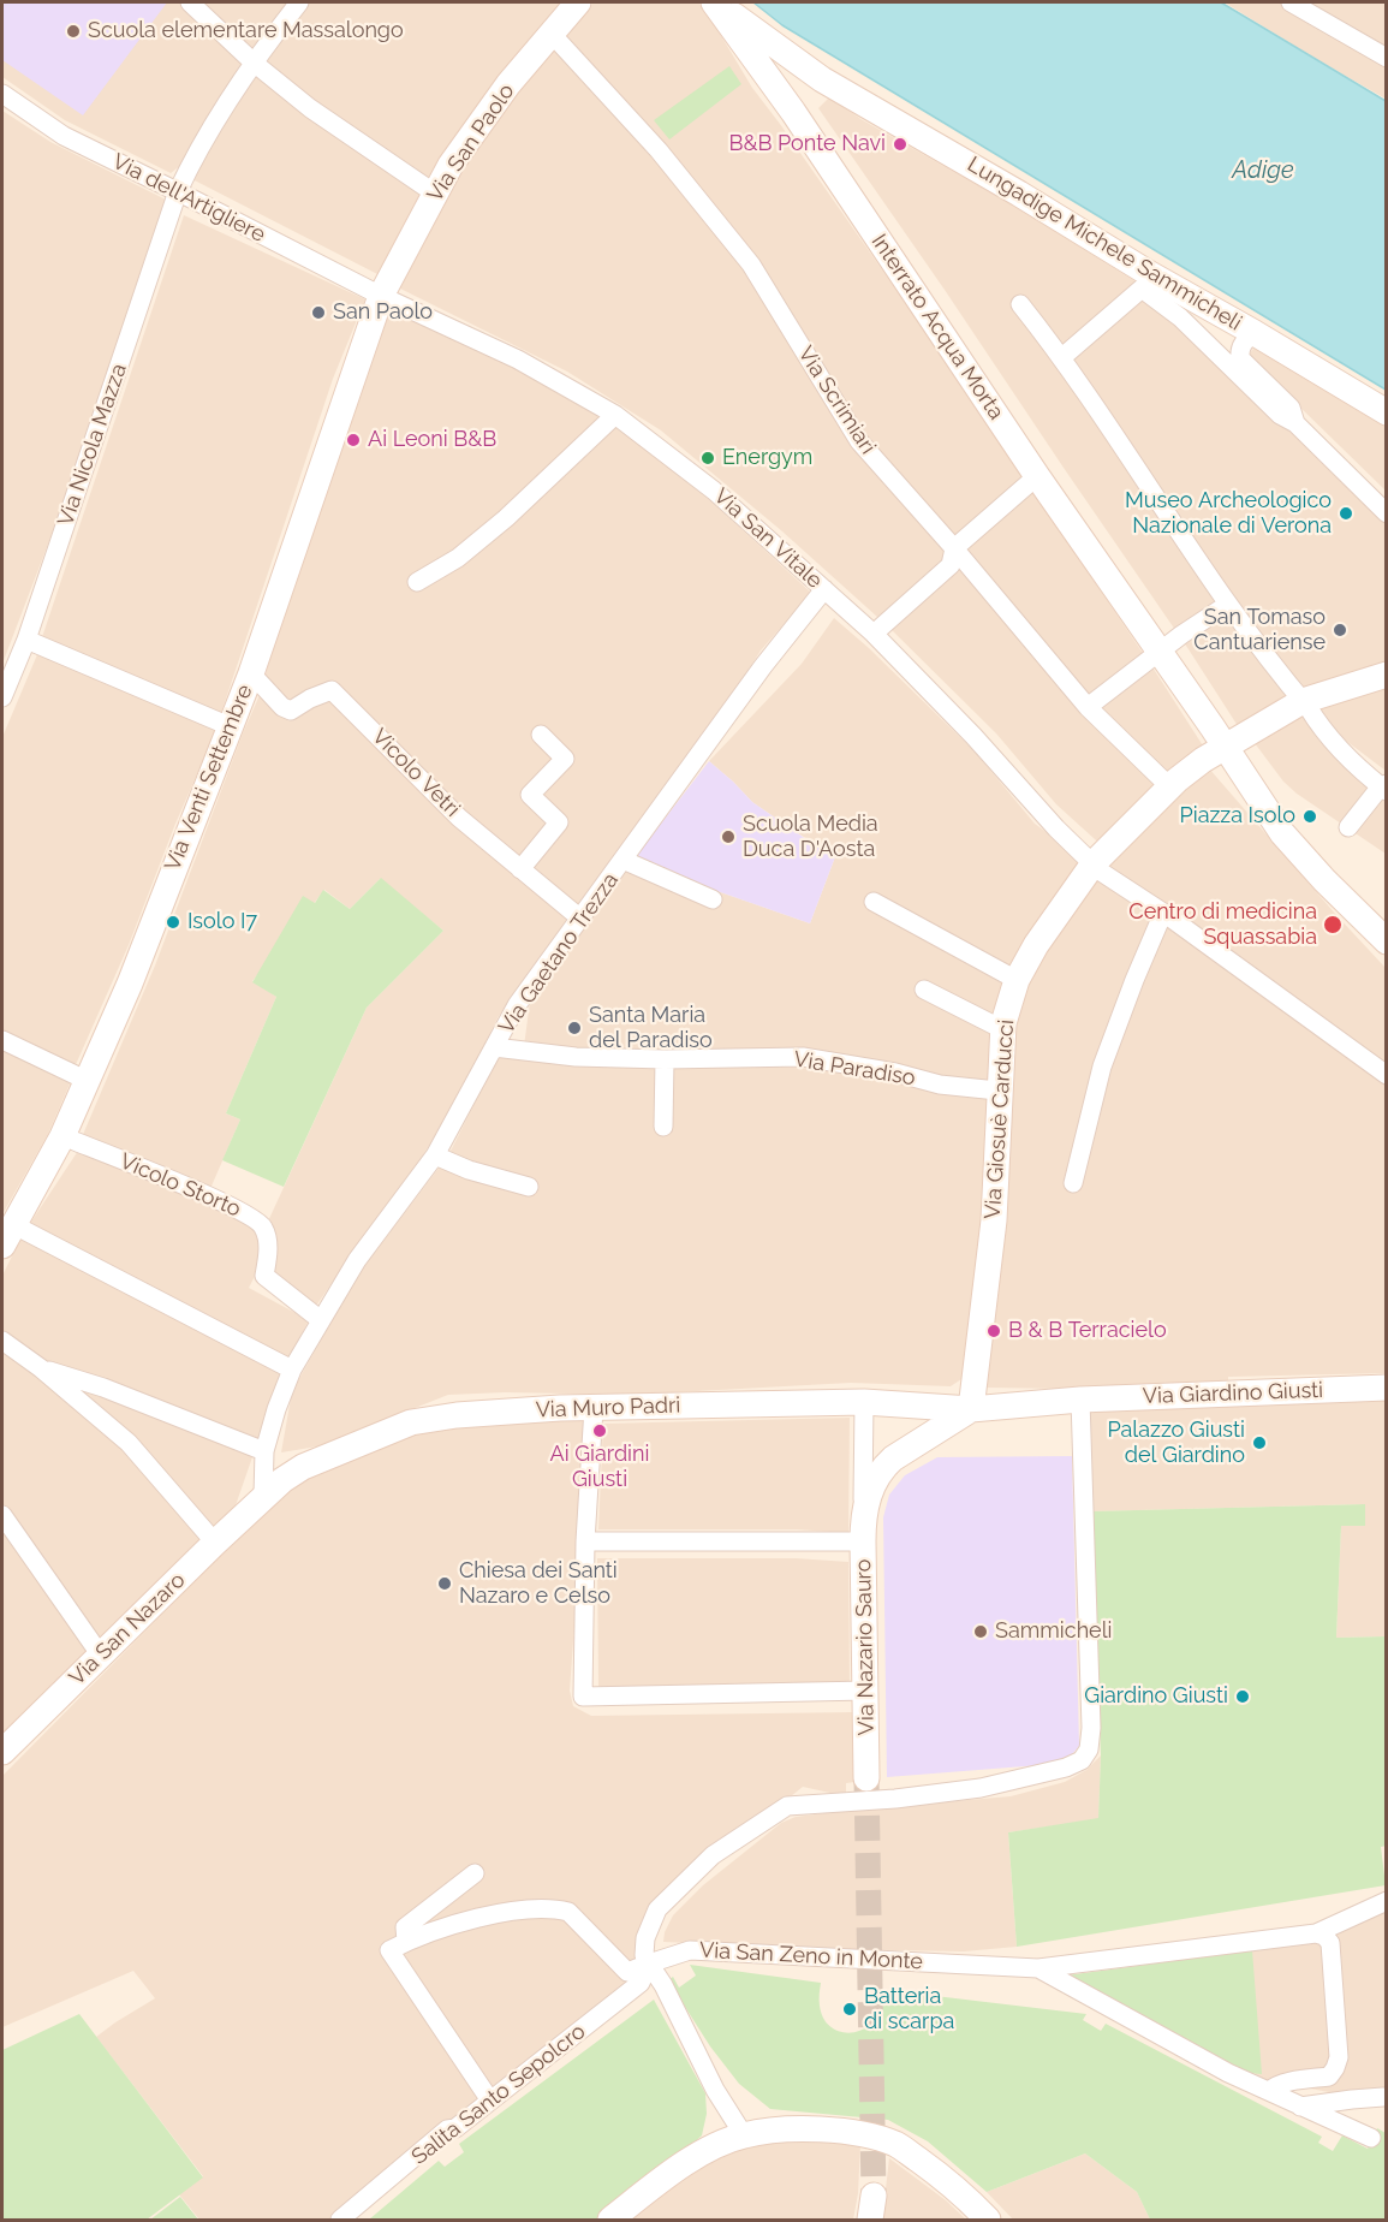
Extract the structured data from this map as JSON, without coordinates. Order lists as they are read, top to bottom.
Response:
{
  "streets": {
    "street": [
      "Via San Paolo",
      "Via dell'Artigliere",
      "Lungadige Michele Sammicheli",
      "Interrato Acqua Morta",
      "Via Scrimiari",
      "Via Nicola Mazza",
      "Via San Vitale",
      "Vicolo Vetri",
      "Via Venti Settembre",
      "Via Gaetano Trezza",
      "Via Paradiso",
      "Via Giosuè Carducci",
      "Vicolo Storto",
      "Via Giardino Giusti",
      "Via Muro Padri",
      "Via San Nazaro",
      "Via Nazario Sauro",
      "Via San Zeno in Monte",
      "Salita Santo Sepolcro"
    ]
  },
  "crossings": [
    ["Via San Paolo", "Via dell'Artigliere"],
    ["Via San Paolo", "Via Scrimiari"],
    ["Via San Paolo", "Via San Vitale"],
    ["Via San Paolo", "Via Venti Settembre"],
    ["Via dell'Artigliere", "Via Nicola Mazza"],
    ["Via dell'Artigliere", "Via San Vitale"],
    ["Via dell'Artigliere", "Via Venti Settembre"],
    ["Lungadige Michele Sammicheli", "Interrato Acqua Morta"],
    ["Interrato Acqua Morta", "Via Giosuè Carducci"],
    ["Via Scrimiari", "Via Giosuè Carducci"],
    ["Via San Vitale", "Via Venti Settembre"],
    ["Via San Vitale", "Via Gaetano Trezza"],
    ["Via San Vitale", "Via Giosuè Carducci"],
    ["Vicolo Vetri", "Via Venti Settembre"],
    ["Vicolo Vetri", "Via Gaetano Trezza"],
    ["Via Venti Settembre", "Vicolo Storto"],
    ["Via Gaetano Trezza", "Via Paradiso"],
    ["Via Gaetano Trezza", "Vicolo Storto"],
    ["Via Gaetano Trezza", "Via Muro Padri"],
    ["Via Gaetano Trezza", "Via San Nazaro"],
    ["Via Paradiso", "Via Giosuè Carducci"],
    ["Via Giosuè Carducci", "Via Muro Padri"],
    ["Via Giosuè Carducci", "Via Nazario Sauro"],
    ["Via Muro Padri", "Via San Nazaro"],
    ["Via Muro Padri", "Via Nazario Sauro"],
    ["Via San Zeno in Monte", "Salita Santo Sepolcro"]
  ],
  "water": ["Adige"],
  "places": [
    "Scuola elementare Massalongo",
    "B&B Ponte Navi",
    "San Paolo",
    "Ai Leoni B&B",
    "Energym",
    "Museo Archeologico Nazionale di Verona",
    "San Tomaso Cantuariense",
    "Piazza Isolo",
    "Scuola Media Duca D'Aosta",
    "Isolo I7",
    "Centro di medicina Squassabia",
    "Santa Maria del Paradiso",
    "B & B Terracielo",
    "Ai Giardini Giusti",
    "Palazzo Giusti del Giardino",
    "Chiesa dei Santi Nazaro e Celso",
    "Sammicheli",
    "Giardino Giusti",
    "Batteria di scarpa"
  ]
}
